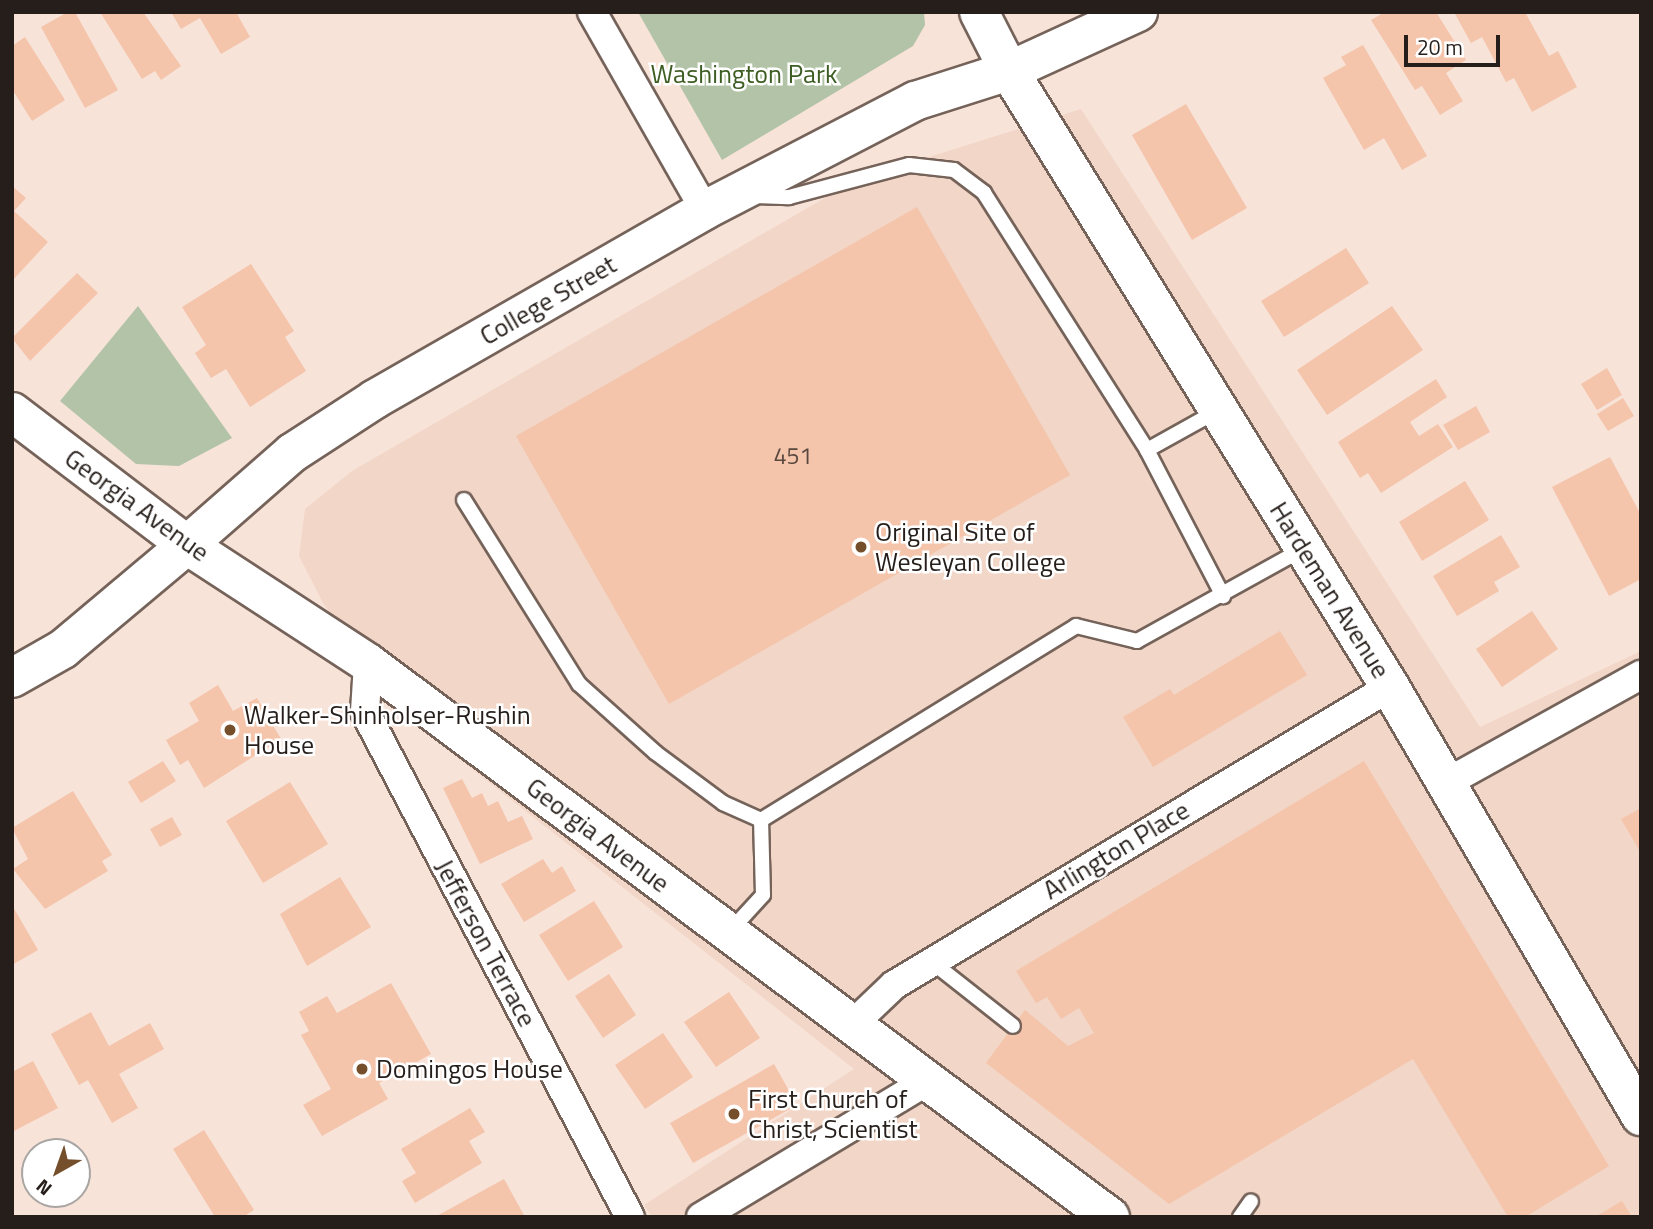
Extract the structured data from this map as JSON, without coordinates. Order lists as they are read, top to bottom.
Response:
{
  "streets": {
    "main road": ["College Street", "Georgia Avenue", "Hardeman Avenue"],
    "street": ["Arlington Place", "Jefferson Terrace"]
  },
  "crossings": [
    ["College Street", "Georgia Avenue"],
    ["College Street", "Hardeman Avenue"],
    ["Georgia Avenue", "Arlington Place"],
    ["Georgia Avenue", "Jefferson Terrace"],
    ["Hardeman Avenue", "Arlington Place"]
  ],
  "parks": ["Washington Park"],
  "places": [
    "Original Site of Wesleyan College",
    "Walker-Shinholser-Rushin House",
    "Domingos House",
    "First Church of Christ, Scientist"
  ],
  "house_numbers": ["451"],
  "scale_bar": "20 m",
  "north": "bottom left"
}
